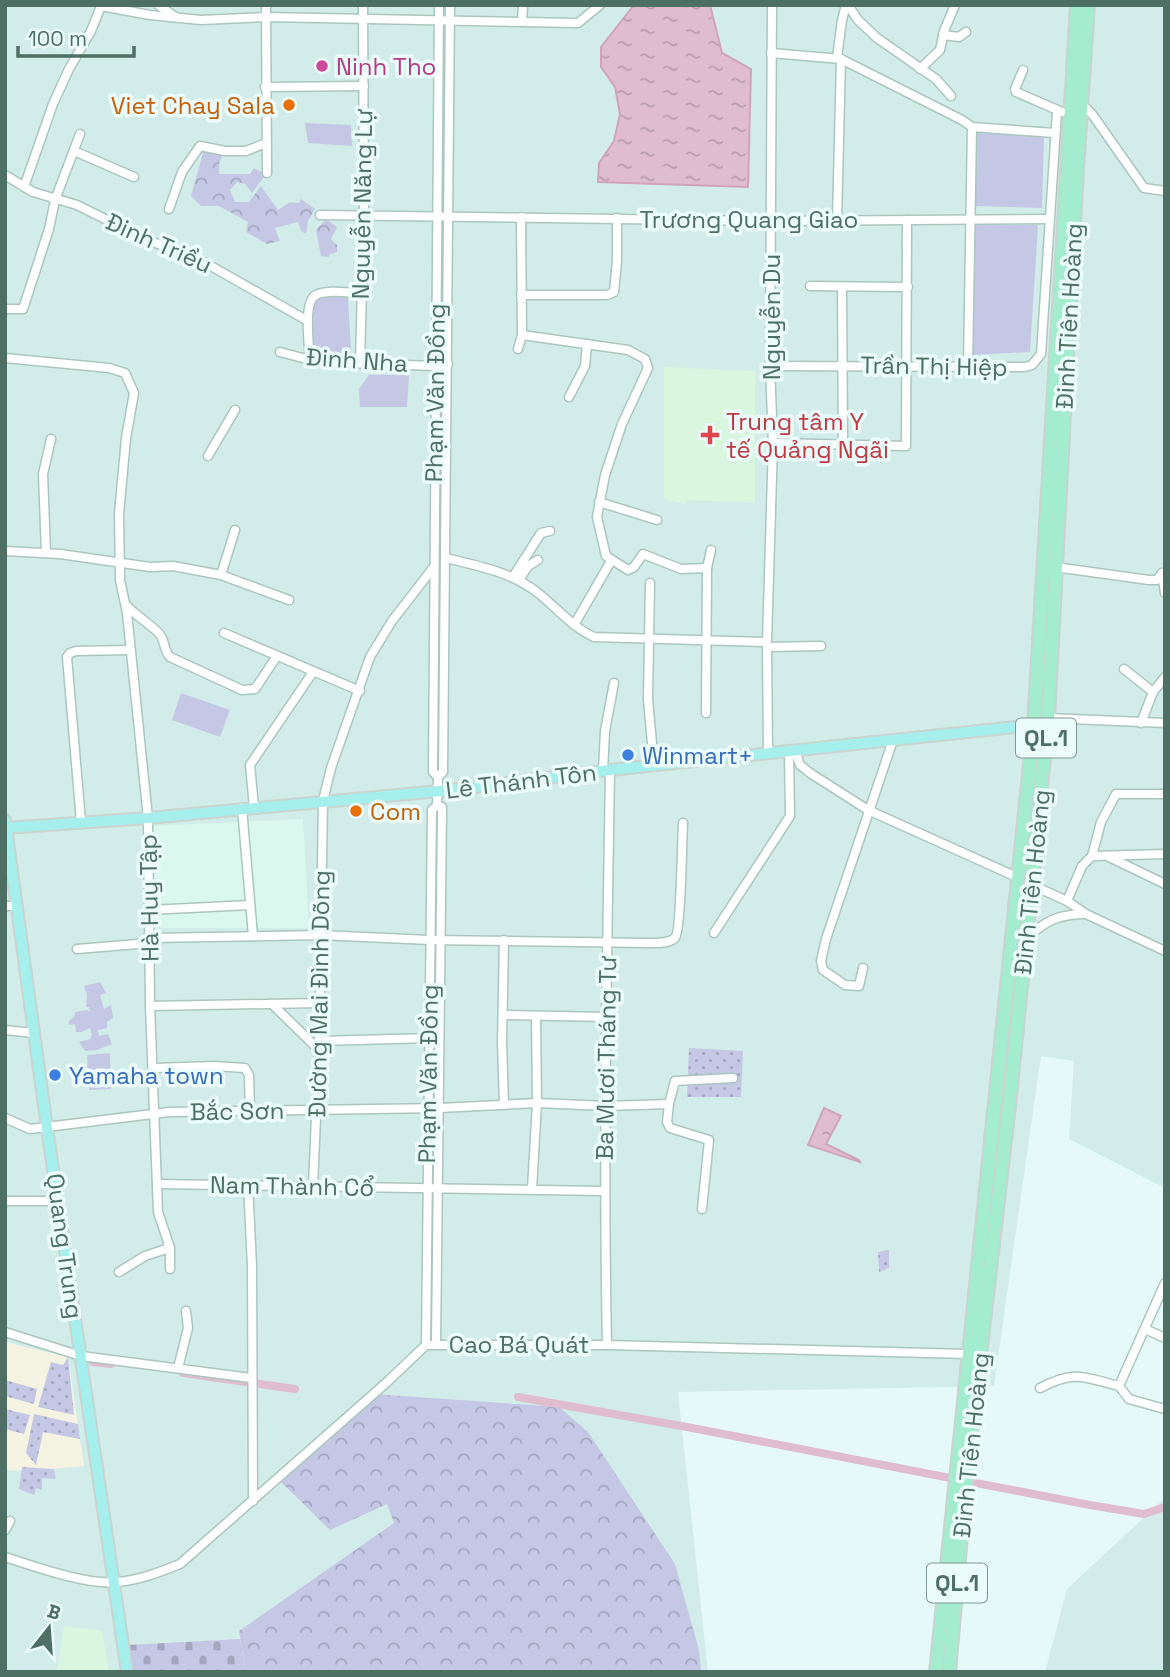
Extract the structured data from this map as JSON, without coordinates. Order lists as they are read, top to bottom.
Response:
{
  "streets": {
    "highway": ["Đinh Tiên Hoàng", "QL.1"],
    "main road": ["Lê Thánh Tôn", "Quang Trung"],
    "street": [
      "Nguyễn Năng Lự",
      "Trương Quang Giao",
      "Đinh Triều",
      "Nguyễn Du",
      "Đinh Nha",
      "Trần Thị Hiệp",
      "Phạm Văn Đồng",
      "Hà Huy Tập",
      "Đường Mai Đình Dõng",
      "Ba Mươi Tháng Tư",
      "Bắc Sơn",
      "Nam Thành Cổ",
      "Cao Bá Quát"
    ]
  },
  "crossings": [
    ["Nguyễn Năng Lự", "Đinh Nha"],
    ["Trương Quang Giao", "Nguyễn Du"],
    ["Trương Quang Giao", "Trần Thị Hiệp"],
    ["Trương Quang Giao", "Phạm Văn Đồng"],
    ["Đinh Tiên Hoàng", "Lê Thánh Tôn"],
    ["Đinh Tiên Hoàng", "Cao Bá Quát"],
    ["Nguyễn Du", "Trần Thị Hiệp"],
    ["Nguyễn Du", "Lê Thánh Tôn"],
    ["Đinh Nha", "Phạm Văn Đồng"],
    ["Phạm Văn Đồng", "Lê Thánh Tôn"],
    ["Phạm Văn Đồng", "Đường Mai Đình Dõng"],
    ["Phạm Văn Đồng", "Bắc Sơn"],
    ["Phạm Văn Đồng", "Nam Thành Cổ"],
    ["Phạm Văn Đồng", "Cao Bá Quát"],
    ["Lê Thánh Tôn", "Hà Huy Tập"],
    ["Lê Thánh Tôn", "Đường Mai Đình Dõng"],
    ["Lê Thánh Tôn", "Ba Mươi Tháng Tư"],
    ["Lê Thánh Tôn", "Quang Trung"],
    ["Hà Huy Tập", "Bắc Sơn"],
    ["Hà Huy Tập", "Nam Thành Cổ"],
    ["Đường Mai Đình Dõng", "Bắc Sơn"],
    ["Đường Mai Đình Dõng", "Nam Thành Cổ"],
    ["Ba Mươi Tháng Tư", "Cao Bá Quát"],
    ["Bắc Sơn", "Quang Trung"],
    ["Quang Trung", "Cao Bá Quát"]
  ],
  "places": {
    "other": [
      "Ninh Tho",
      "Viet Chay Sala",
      "Winmart+",
      "Com",
      "Yamaha town"
    ],
    "health": ["Trung tâm Y tế Quảng Ngãi"]
  },
  "scale_bar": "100 m",
  "north": "top"
}
